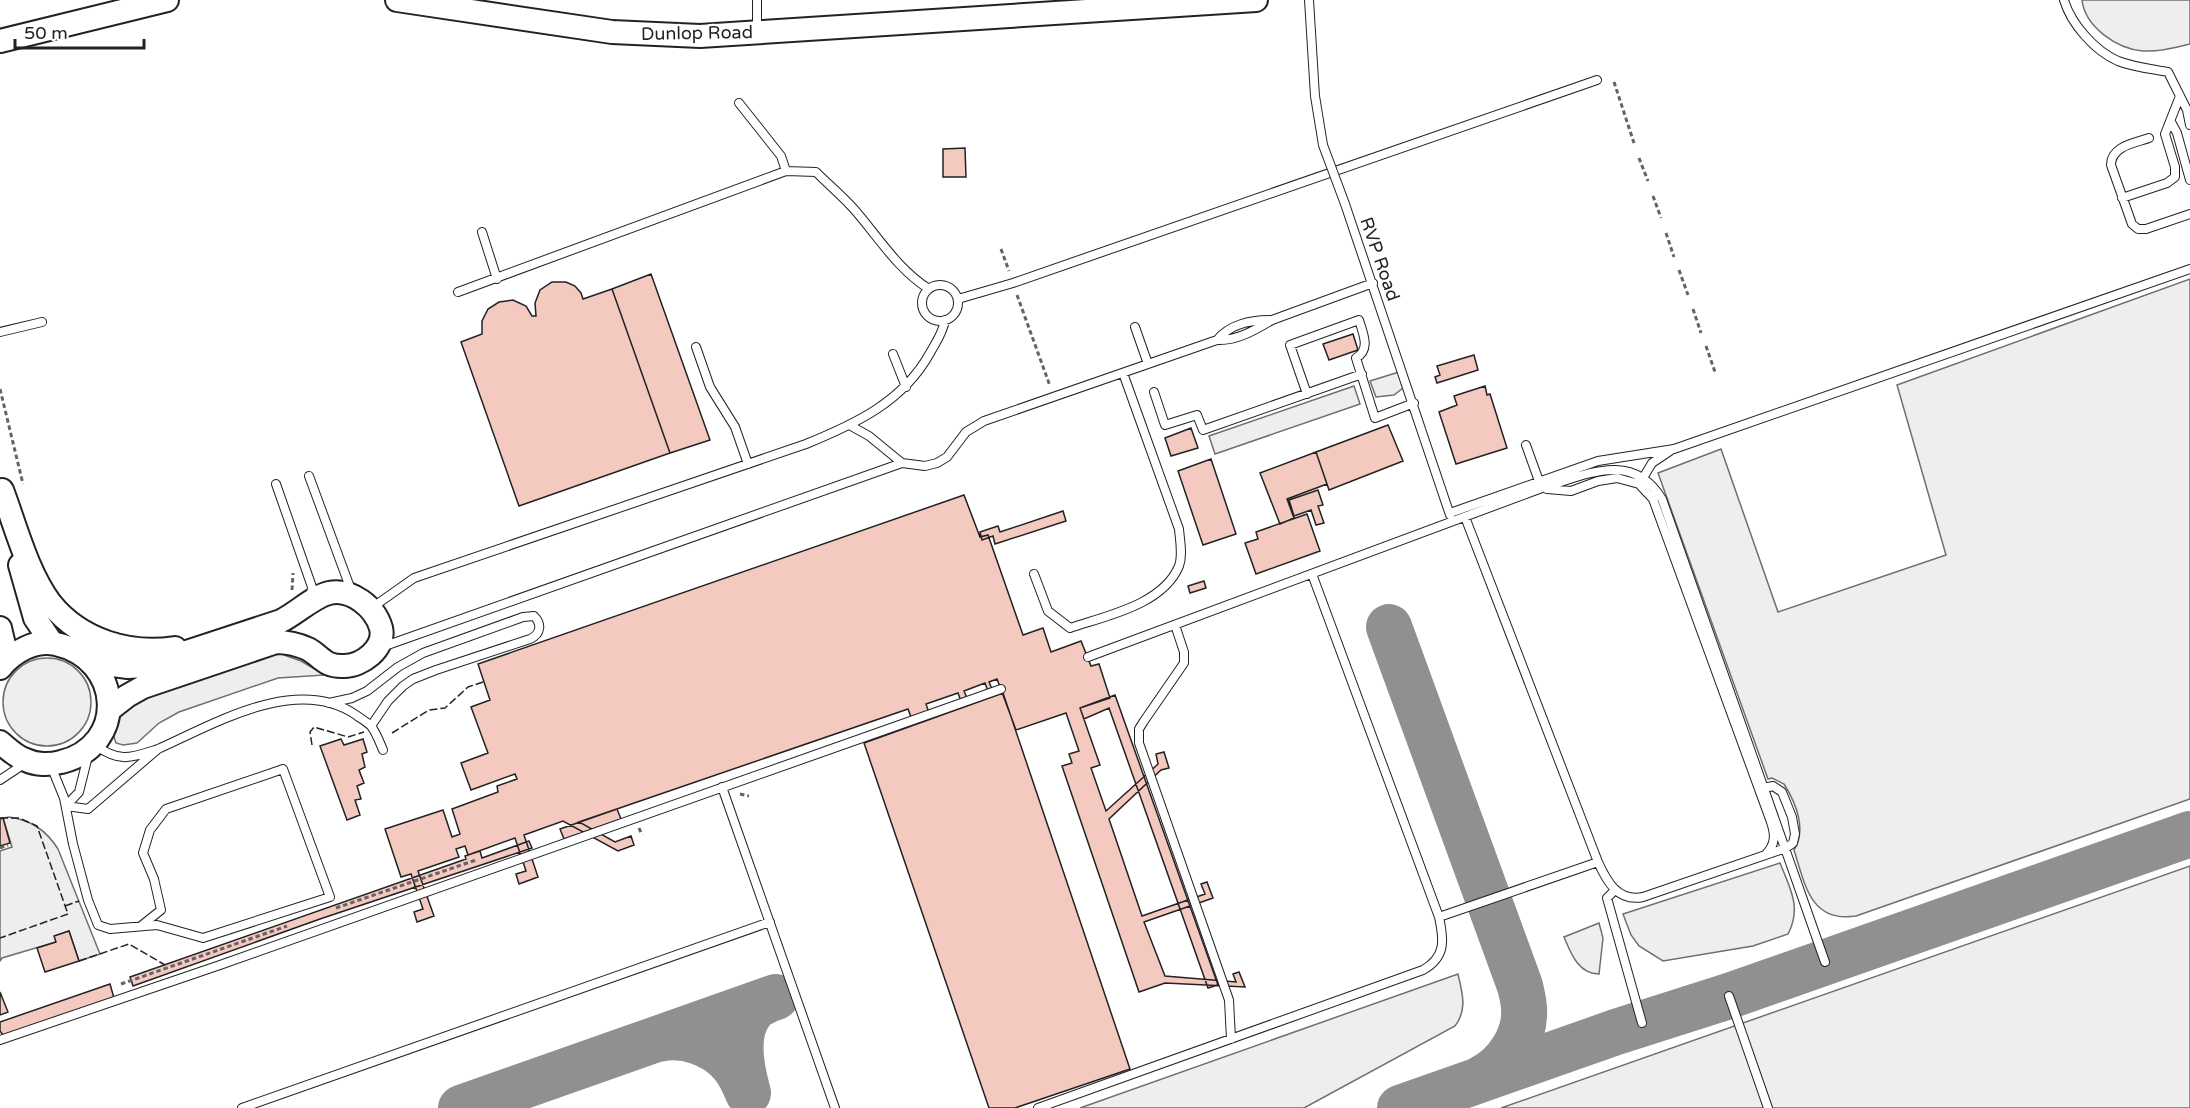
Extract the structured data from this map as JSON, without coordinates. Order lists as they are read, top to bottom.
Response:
{
  "streets": {
    "street": ["Dunlop Road"],
    "lane": ["RVP Road"]
  },
  "scale_bar": "50 m"
}
